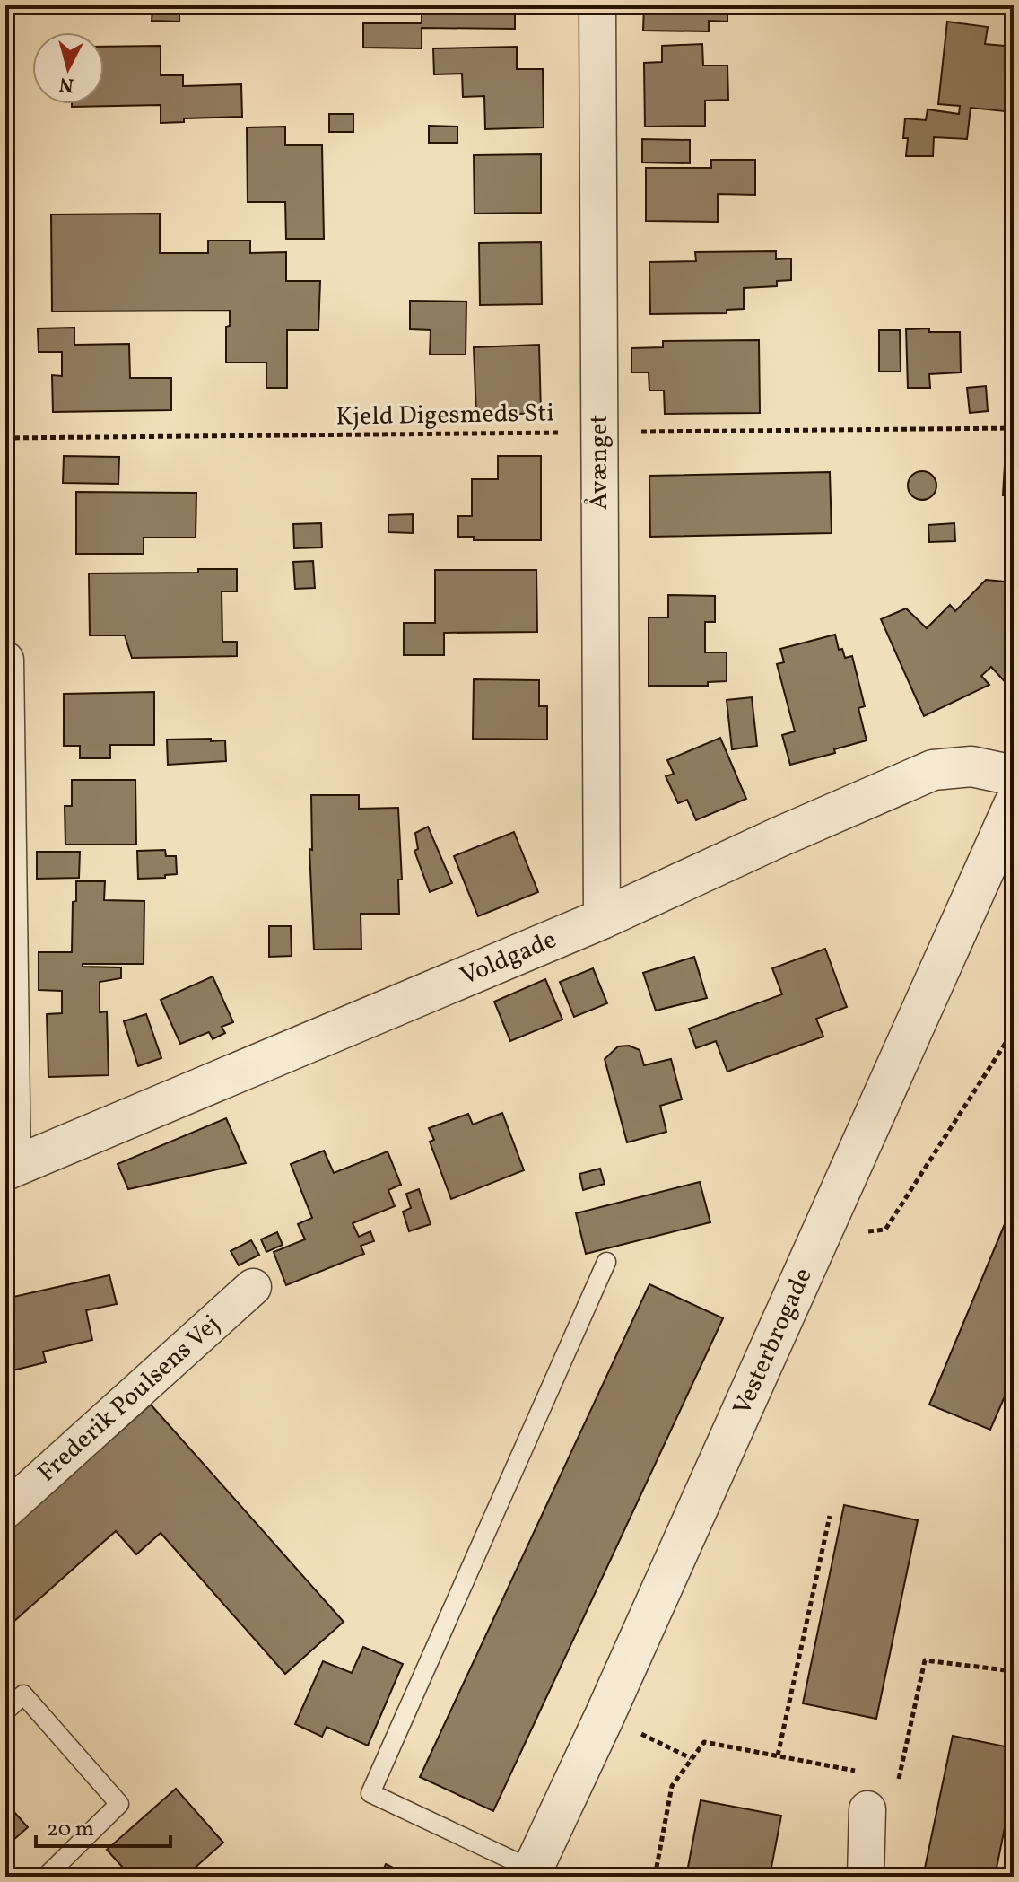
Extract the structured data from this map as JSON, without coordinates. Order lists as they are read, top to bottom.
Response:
{
  "streets": {
    "street": [
      "Åvænget",
      "Voldgade",
      "Vesterbrogade",
      "Frederik Poulsens Vej"
    ],
    "path": ["Kjeld Digesmeds Sti"]
  },
  "crossings": [
    ["Kjeld Digesmeds Sti", "Åvænget"],
    ["Åvænget", "Voldgade"]
  ],
  "scale_bar": "20 m",
  "north": "bottom"
}
